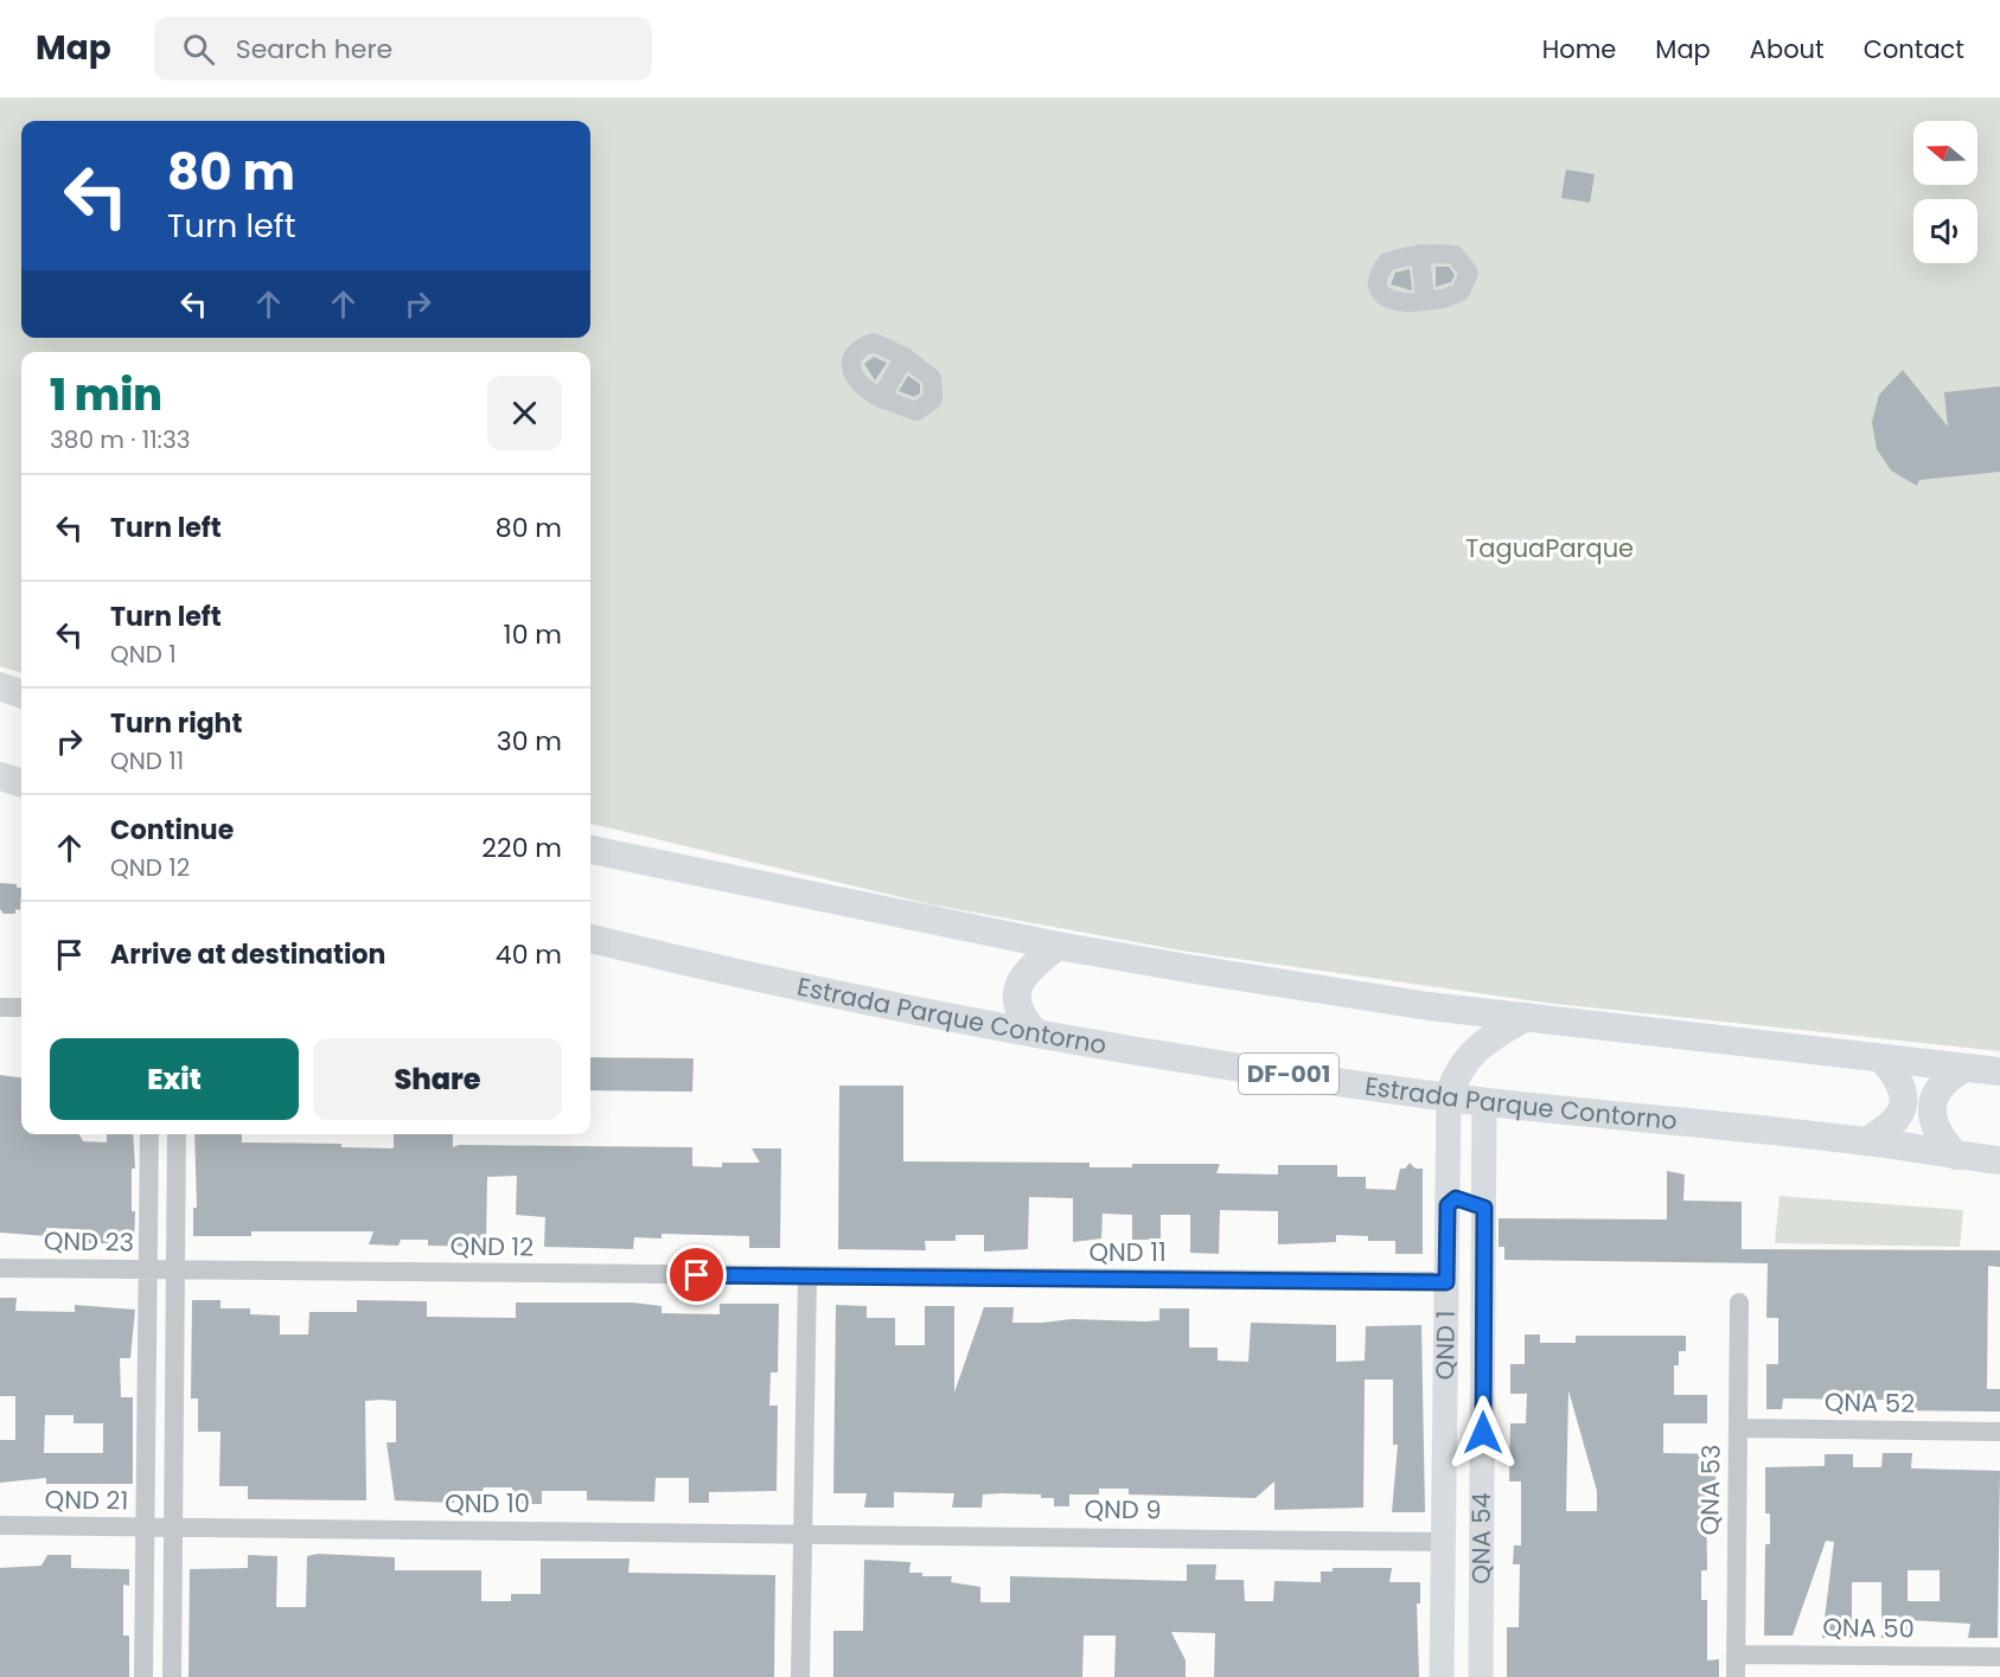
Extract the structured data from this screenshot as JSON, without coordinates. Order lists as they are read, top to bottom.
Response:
{
  "streets": {
    "highway": ["Estrada Parque Contorno", "DF-001"],
    "main road": ["QND 1", "QNA 54"],
    "street": [
      "QND 23",
      "QND 12",
      "QND 11",
      "QNA 52",
      "QNA 53",
      "QND 21",
      "QND 10",
      "QND 9",
      "QNA 50"
    ]
  },
  "crossings": [
    ["Estrada Parque Contorno", "QND 1"],
    ["Estrada Parque Contorno", "QNA 54"],
    ["QND 23", "QND 12"],
    ["QND 12", "QND 11"],
    ["QND 11", "QND 1"],
    ["QND 1", "QND 9"],
    ["QNA 52", "QNA 53"],
    ["QNA 53", "QNA 50"],
    ["QND 21", "QND 10"],
    ["QND 10", "QND 9"]
  ],
  "parks": ["TaguaParque"],
  "north": "left",
  "page": {
    "header": "Map",
    "search": "Search here",
    "nav": [
      "Home",
      "Map",
      "About",
      "Contact"
    ],
    "turn": ["80 m", "Turn left"],
    "heading": ["1 min", "380 m · 11:33"],
    "list": [
      {
        "name": "Turn left",
        "value": "80 m"
      },
      {
        "name": "Turn left",
        "note": "QND 1",
        "value": "10 m"
      },
      {
        "name": "Turn right",
        "note": "QND 11",
        "value": "30 m"
      },
      {
        "name": "Continue",
        "note": "QND 12",
        "value": "220 m"
      },
      {
        "name": "Arrive at destination",
        "value": "40 m"
      }
    ],
    "buttons": ["Exit", "Share"]
  }
}
